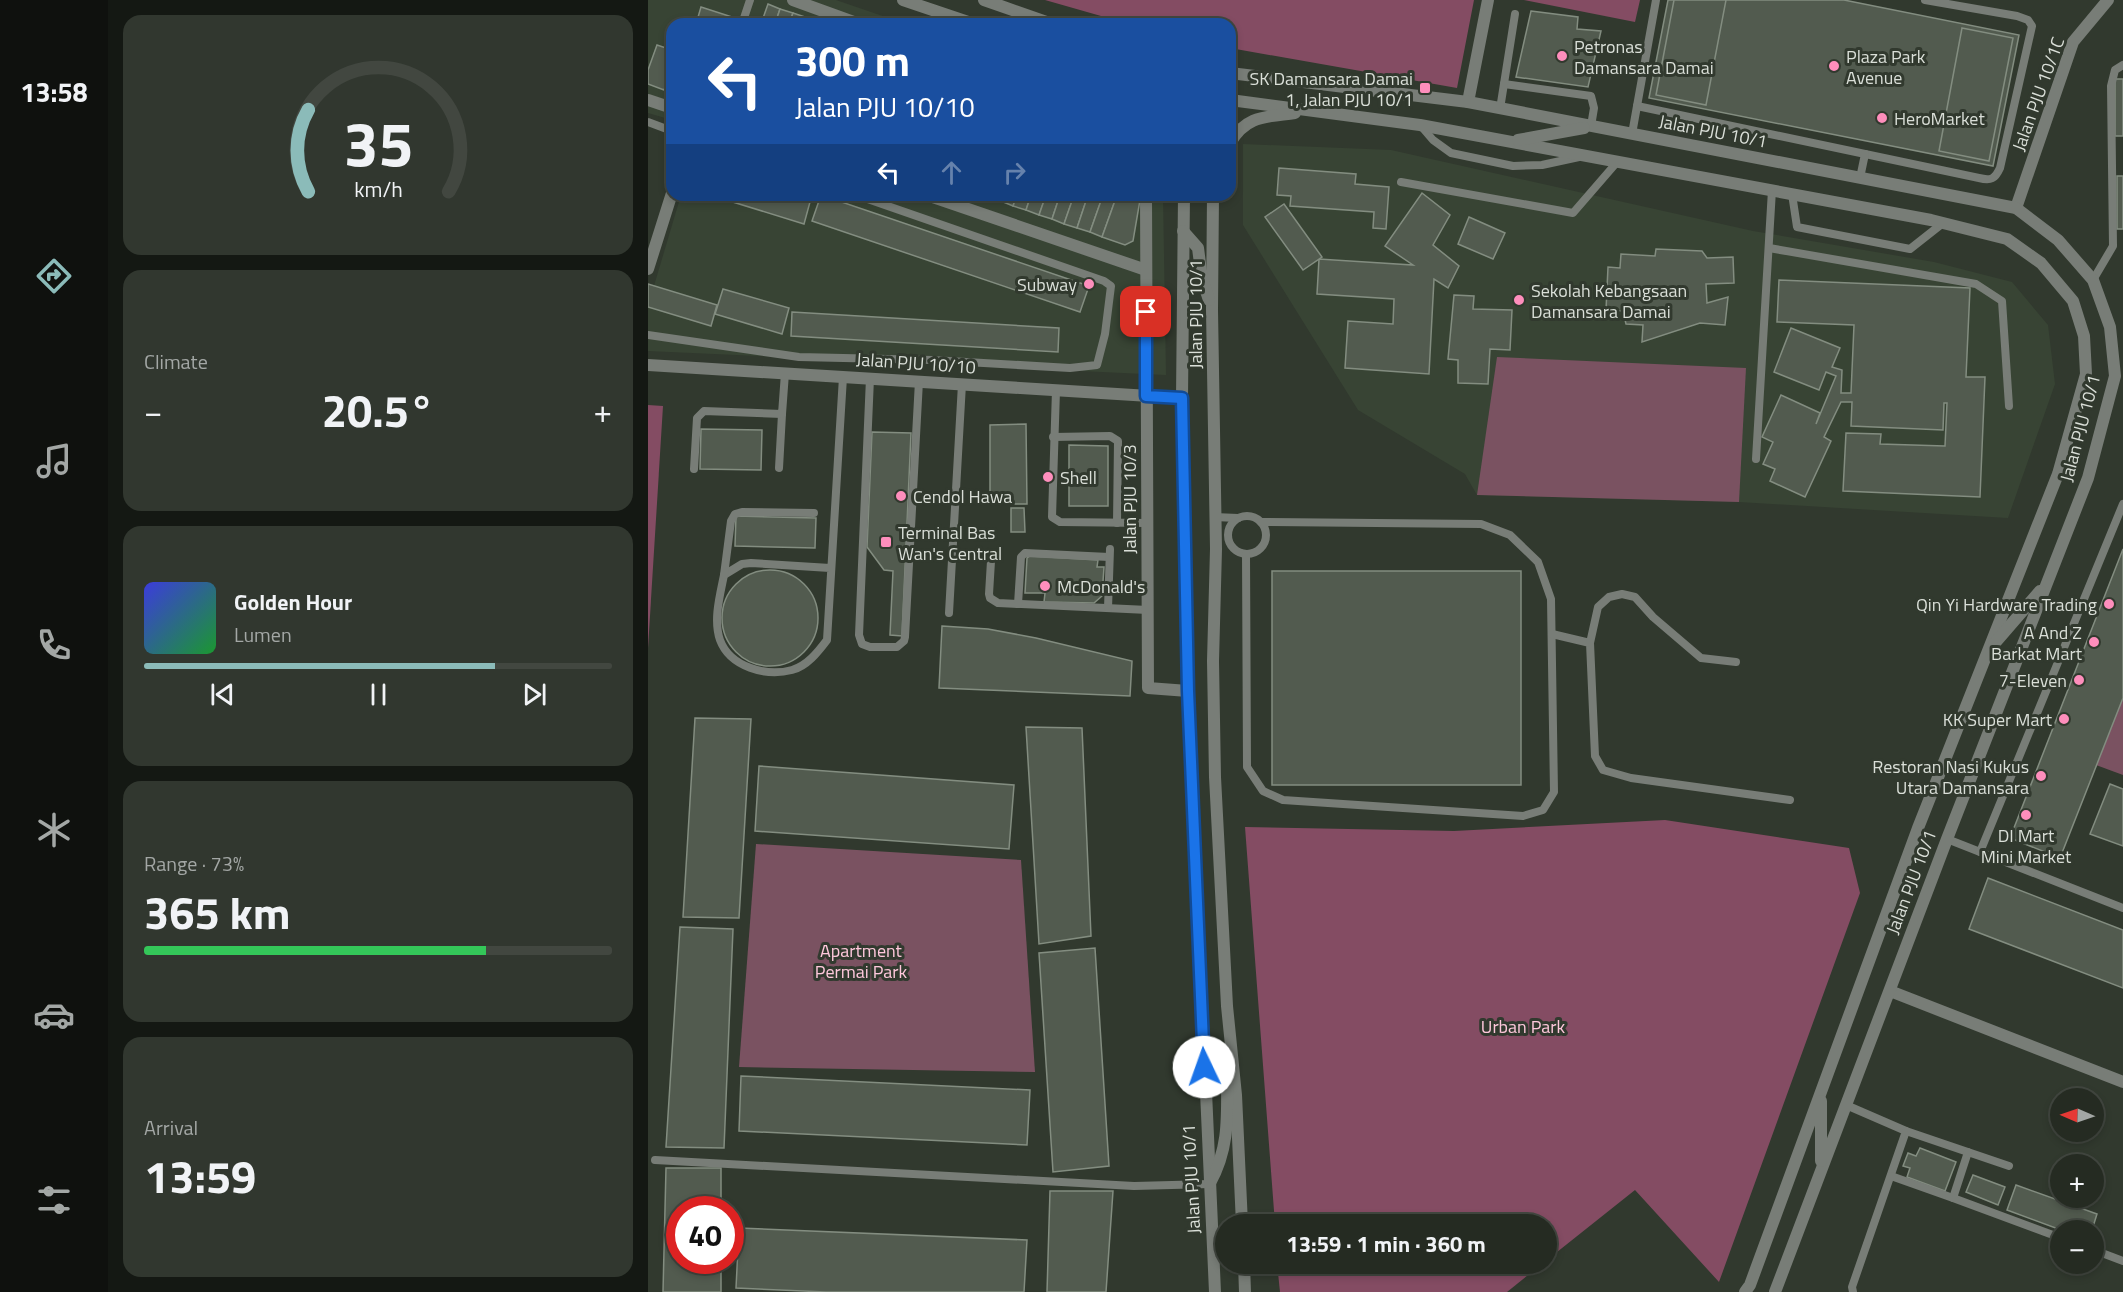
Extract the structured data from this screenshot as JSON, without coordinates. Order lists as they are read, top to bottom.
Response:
{
  "streets": {
    "street": [
      "Jalan PJU 10/1C",
      "Jalan PJU 10/1",
      "Jalan PJU 10/10",
      "Jalan PJU 10/3"
    ]
  },
  "crossings": [
    ["Jalan PJU 10/1C", "Jalan PJU 10/1"],
    ["Jalan PJU 10/1", "Jalan PJU 10/10"],
    ["Jalan PJU 10/1", "Jalan PJU 10/3"],
    ["Jalan PJU 10/10", "Jalan PJU 10/3"]
  ],
  "parks": ["Apartment Permai Park", "Urban Park"],
  "places": {
    "other": [
      "Petronas Damansara Damai",
      "Plaza Park Avenue",
      "HeroMarket",
      "Subway",
      "Sekolah Kebangsaan Damansara Damai",
      "Shell",
      "Cendol Hawa",
      "McDonald's",
      "Qin Yi Hardware Trading",
      "A And Z Barkat Mart",
      "7-Eleven",
      "KK Super Mart",
      "Restoran Nasi Kukus Utara Damansara",
      "DI Mart Mini Market"
    ],
    "transit": ["SK Damansara Damai 1, Jalan PJU 10/1", "Terminal Bas Wan's Central"]
  },
  "north": "left",
  "page": {
    "tabs": "13:58",
    "turn": ["300 m", "Jalan PJU 10/10"],
    "tile": [
      "Climate",
      ["Range · 73%", "365 km"],
      ["Arrival", "13:59"]
    ],
    "heat": ["−", "20.5°", "+"],
    "song": ["Golden Hour", "Lumen"],
    "map_buttons": ["+", "−"],
    "limit": "40",
    "trip": "13:59 · 1 min · 360 m",
    "gauge": ["35", "km/h"]
  }
}
